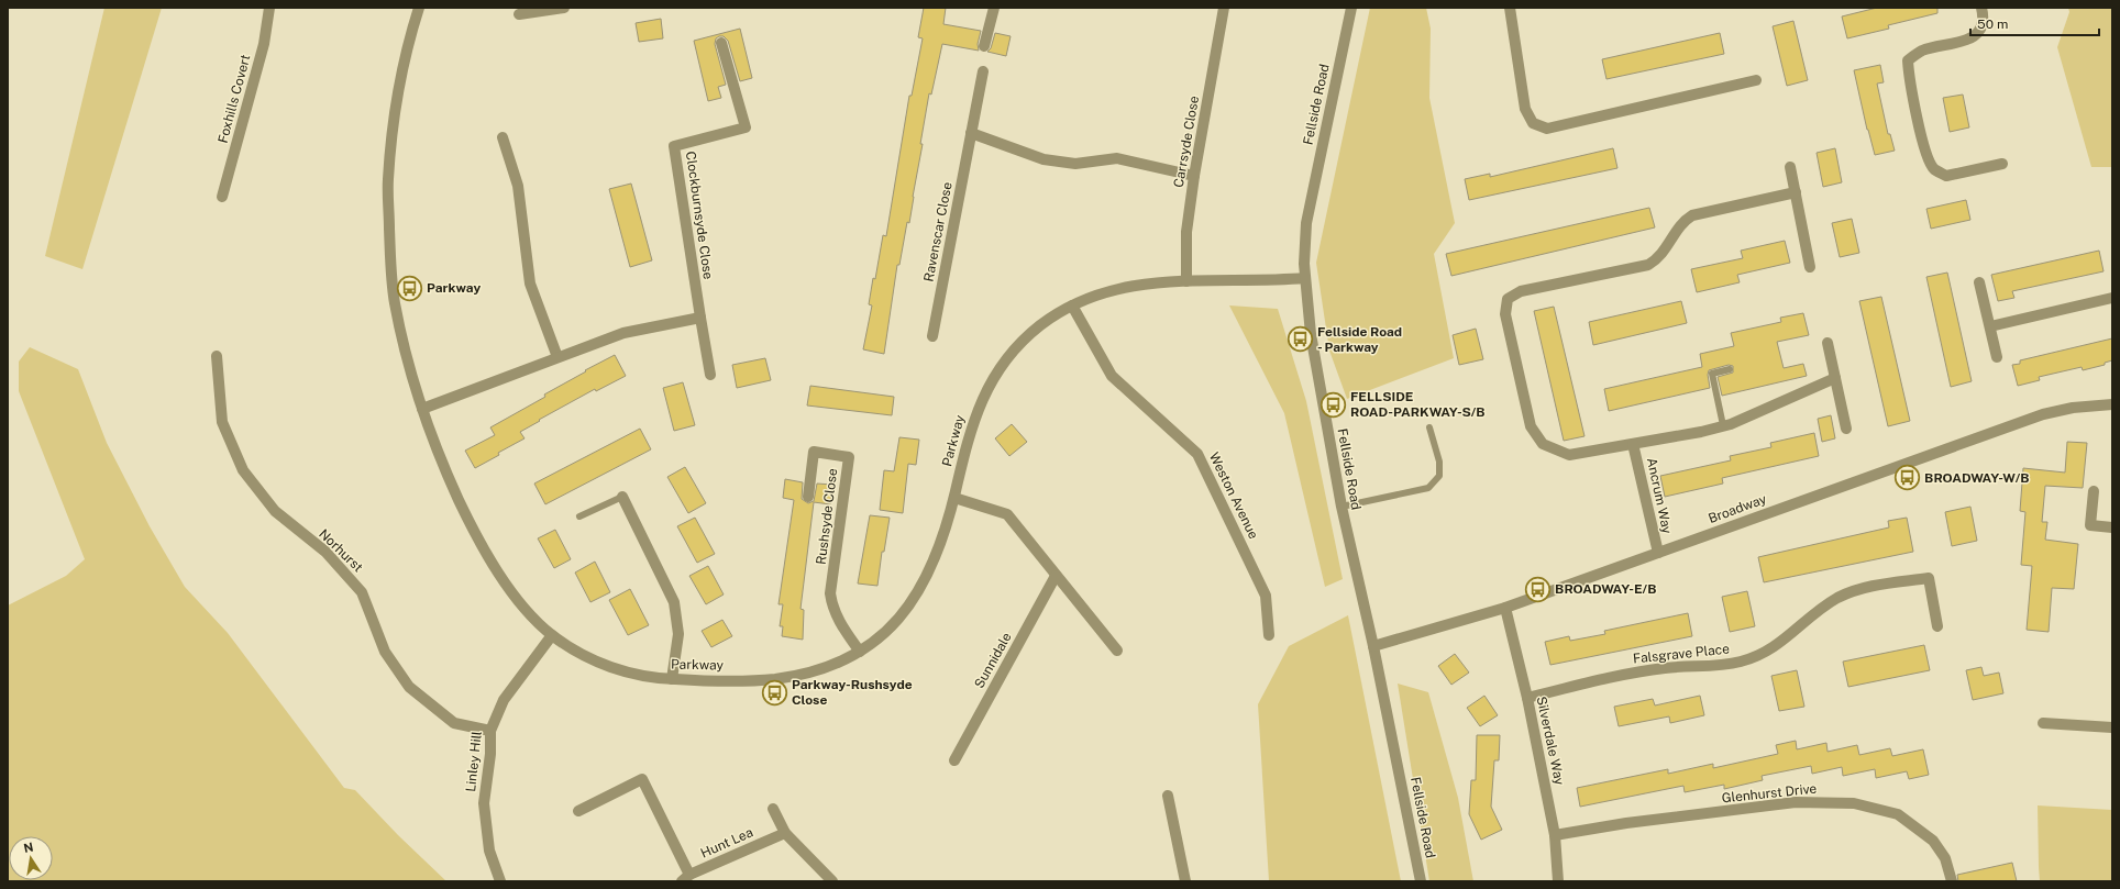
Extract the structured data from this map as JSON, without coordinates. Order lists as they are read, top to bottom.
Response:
{
  "streets": {
    "street": [
      "Foxhills Covert",
      "Fellside Road",
      "Carrsyde Close",
      "Clockburnsyde Close",
      "Ravenscar Close",
      "Parkway",
      "Weston Avenue",
      "Ancrum Way",
      "Broadway",
      "Rushsyde Close",
      "Norhurst",
      "Falsgrave Place",
      "Sunnidale",
      "Silverdale Way",
      "Linley Hill",
      "Glenhurst Drive",
      "Hunt Lea"
    ]
  },
  "crossings": [
    ["Fellside Road", "Parkway"],
    ["Fellside Road", "Broadway"],
    ["Carrsyde Close", "Parkway"],
    ["Parkway", "Weston Avenue"],
    ["Parkway", "Rushsyde Close"],
    ["Parkway", "Linley Hill"],
    ["Ancrum Way", "Broadway"],
    ["Broadway", "Silverdale Way"],
    ["Norhurst", "Linley Hill"],
    ["Falsgrave Place", "Silverdale Way"],
    ["Silverdale Way", "Glenhurst Drive"]
  ],
  "places": {
    "bus stop": [
      "Parkway",
      "Fellside Road - Parkway",
      "FELLSIDE ROAD-PARKWAY-S/B",
      "BROADWAY-W/B",
      "BROADWAY-E/B",
      "Parkway-Rushsyde Close"
    ]
  },
  "scale_bar": "50 m",
  "north": "top"
}
